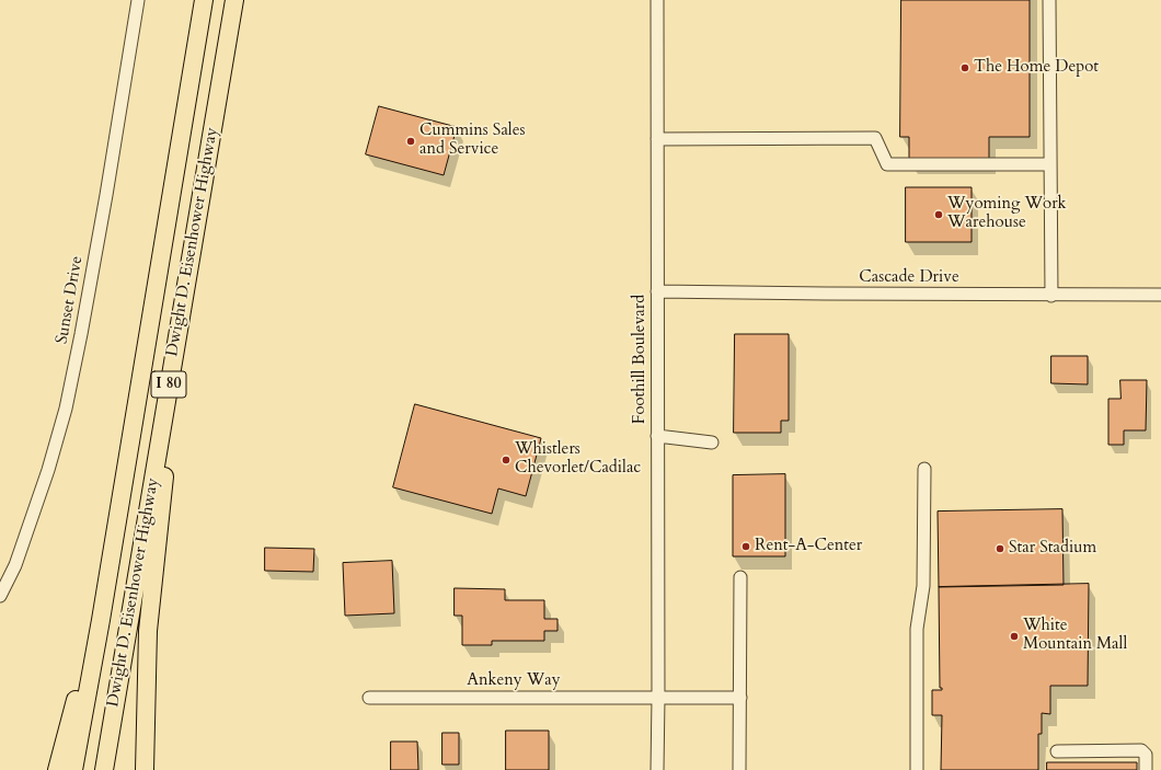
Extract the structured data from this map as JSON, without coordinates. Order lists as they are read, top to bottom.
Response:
{
  "streets": {
    "highway": ["Dwight D. Eisenhower Highway", "I 80"],
    "street": [
      "Cascade Drive",
      "Sunset Drive",
      "Foothill Boulevard",
      "Ankeny Way"
    ]
  },
  "crossings": [
    ["Cascade Drive", "Foothill Boulevard"],
    ["Foothill Boulevard", "Ankeny Way"]
  ],
  "places": [
    "The Home Depot",
    "Cummins Sales and Service",
    "Wyoming Work Warehouse",
    "Whistlers Chevorlet/Cadilac",
    "Rent-A-Center",
    "Star Stadium",
    "White Mountain Mall"
  ]
}
